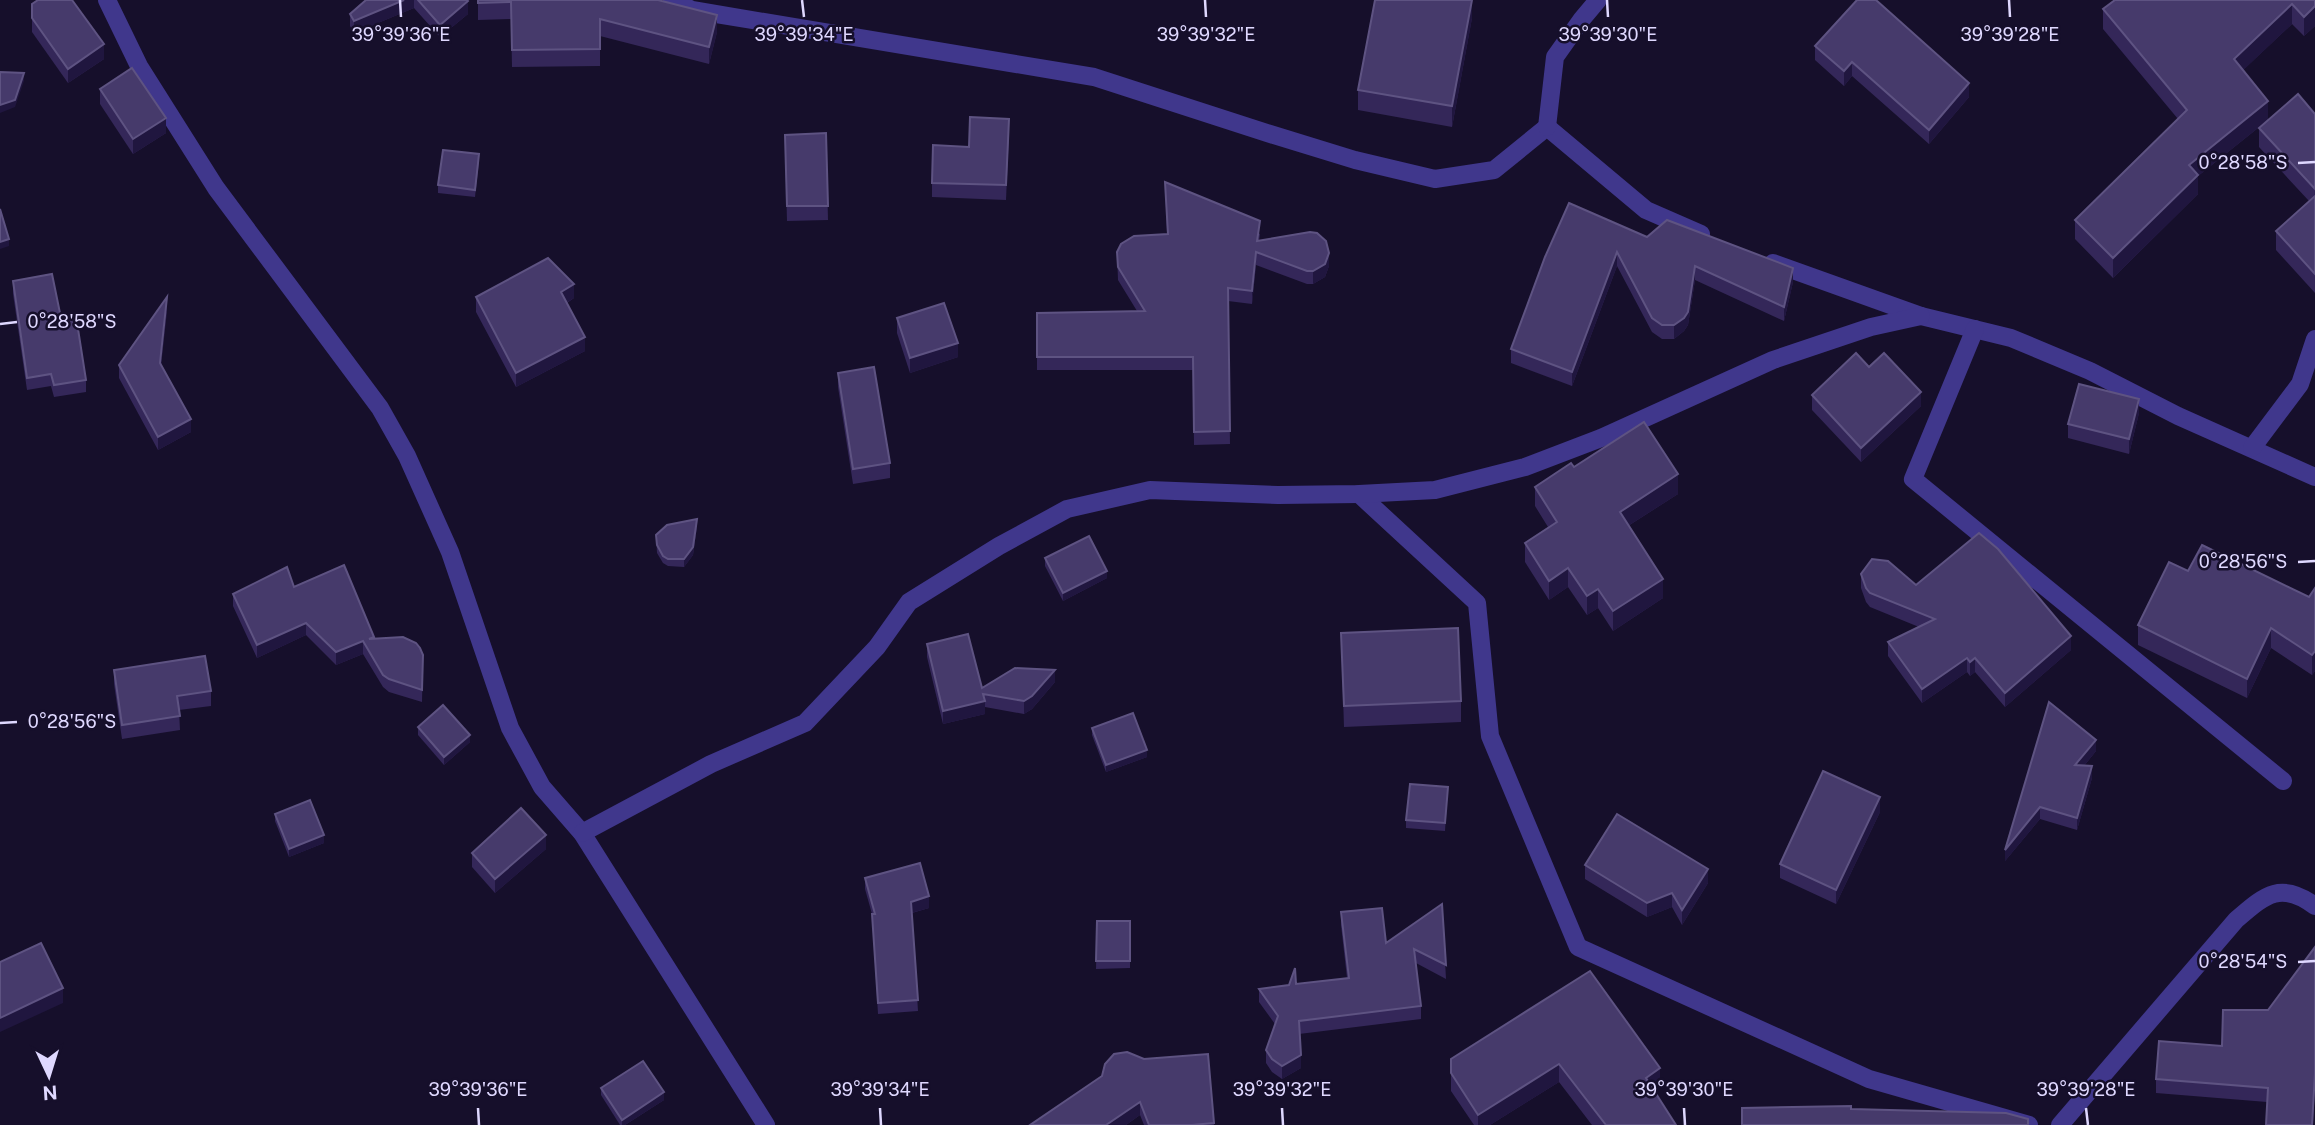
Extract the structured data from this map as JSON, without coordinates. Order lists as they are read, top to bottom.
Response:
{
  "north": "bottom",
  "coordinates": [
    "39°39'36\"E",
    "39°39'34\"E",
    "39°39'32\"E",
    "39°39'30\"E",
    "39°39'28\"E",
    "0°28'58\"S",
    "0°28'56\"S",
    "0°28'54\"S"
  ]
}
